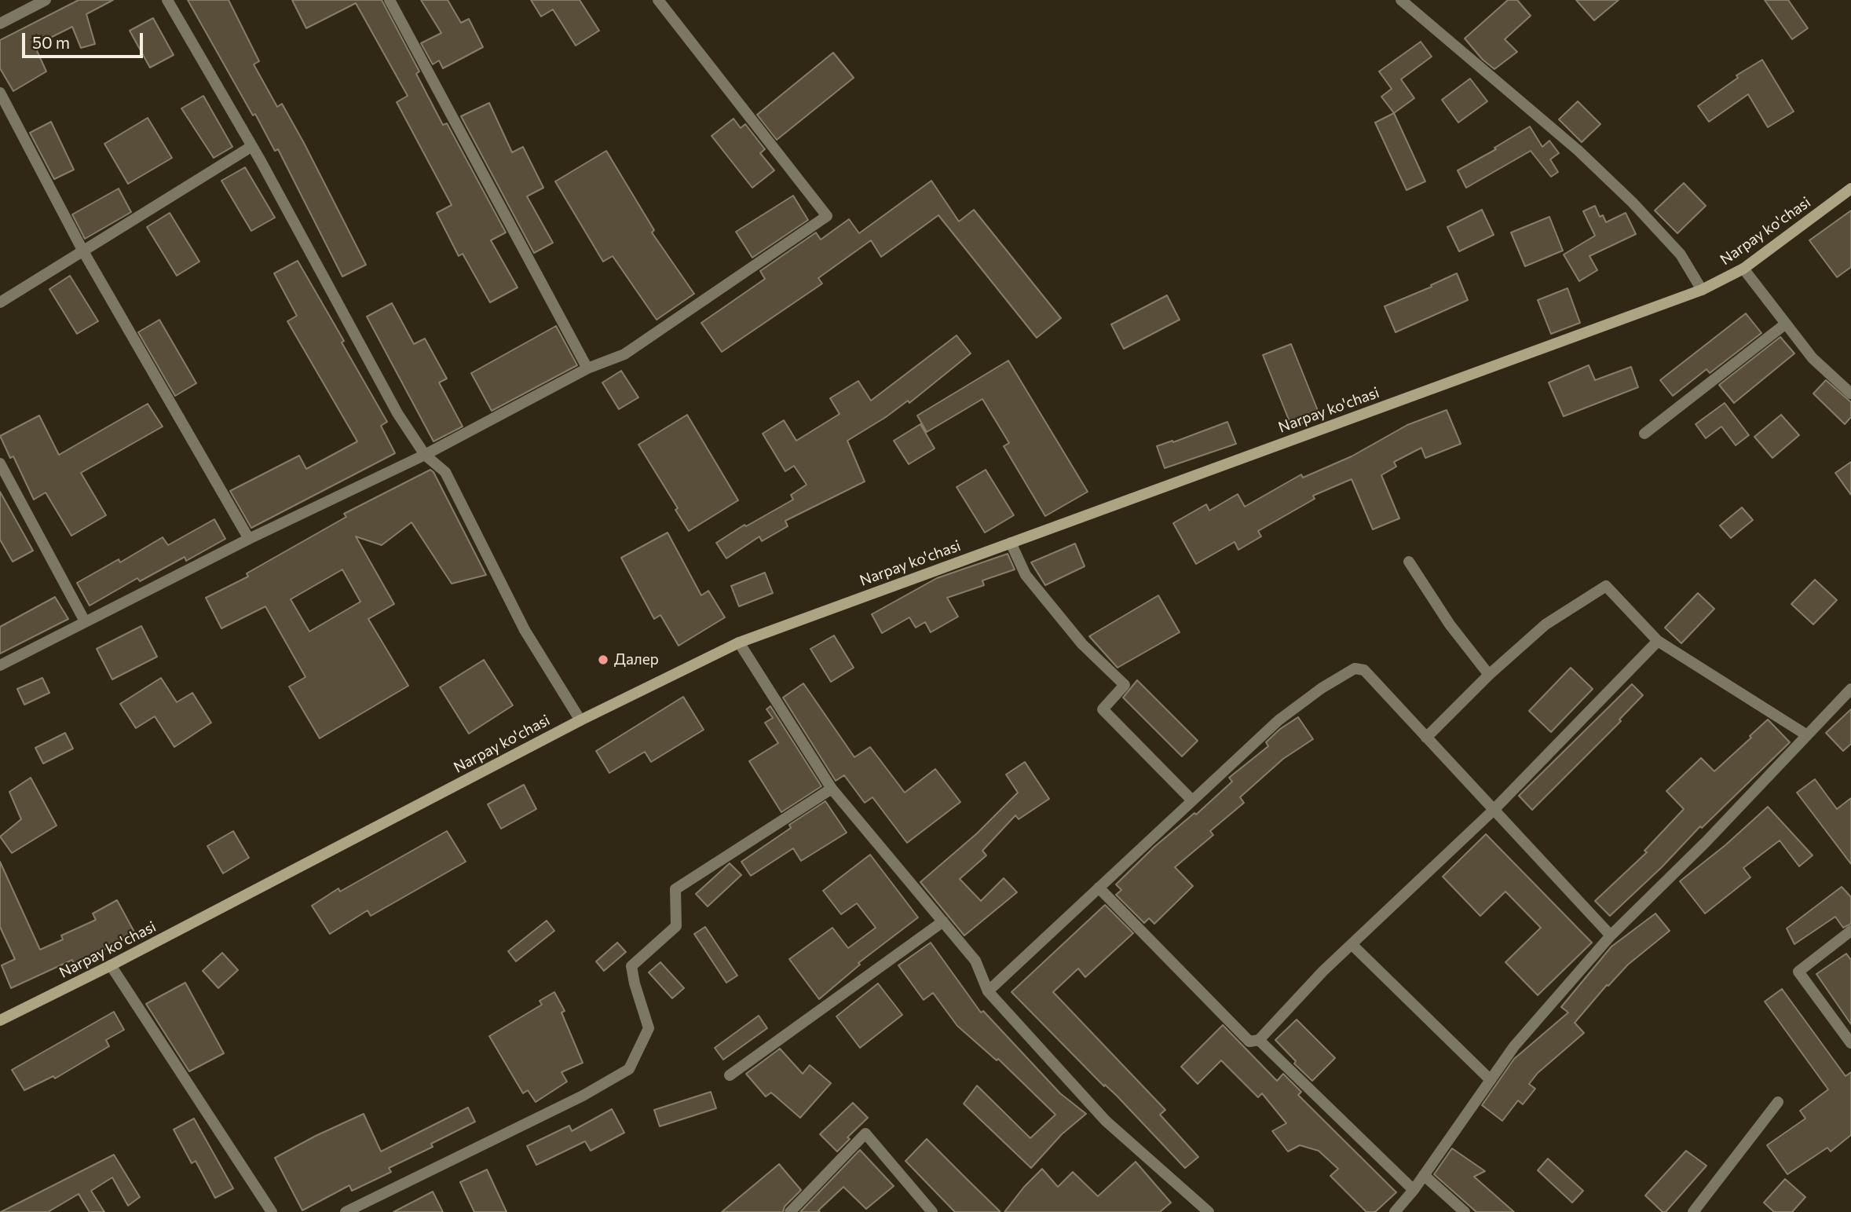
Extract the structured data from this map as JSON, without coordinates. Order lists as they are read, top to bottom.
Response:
{
  "streets": {
    "main road": ["Narpay ko'chasi"]
  },
  "places": ["Далер"],
  "scale_bar": "50 m"
}
